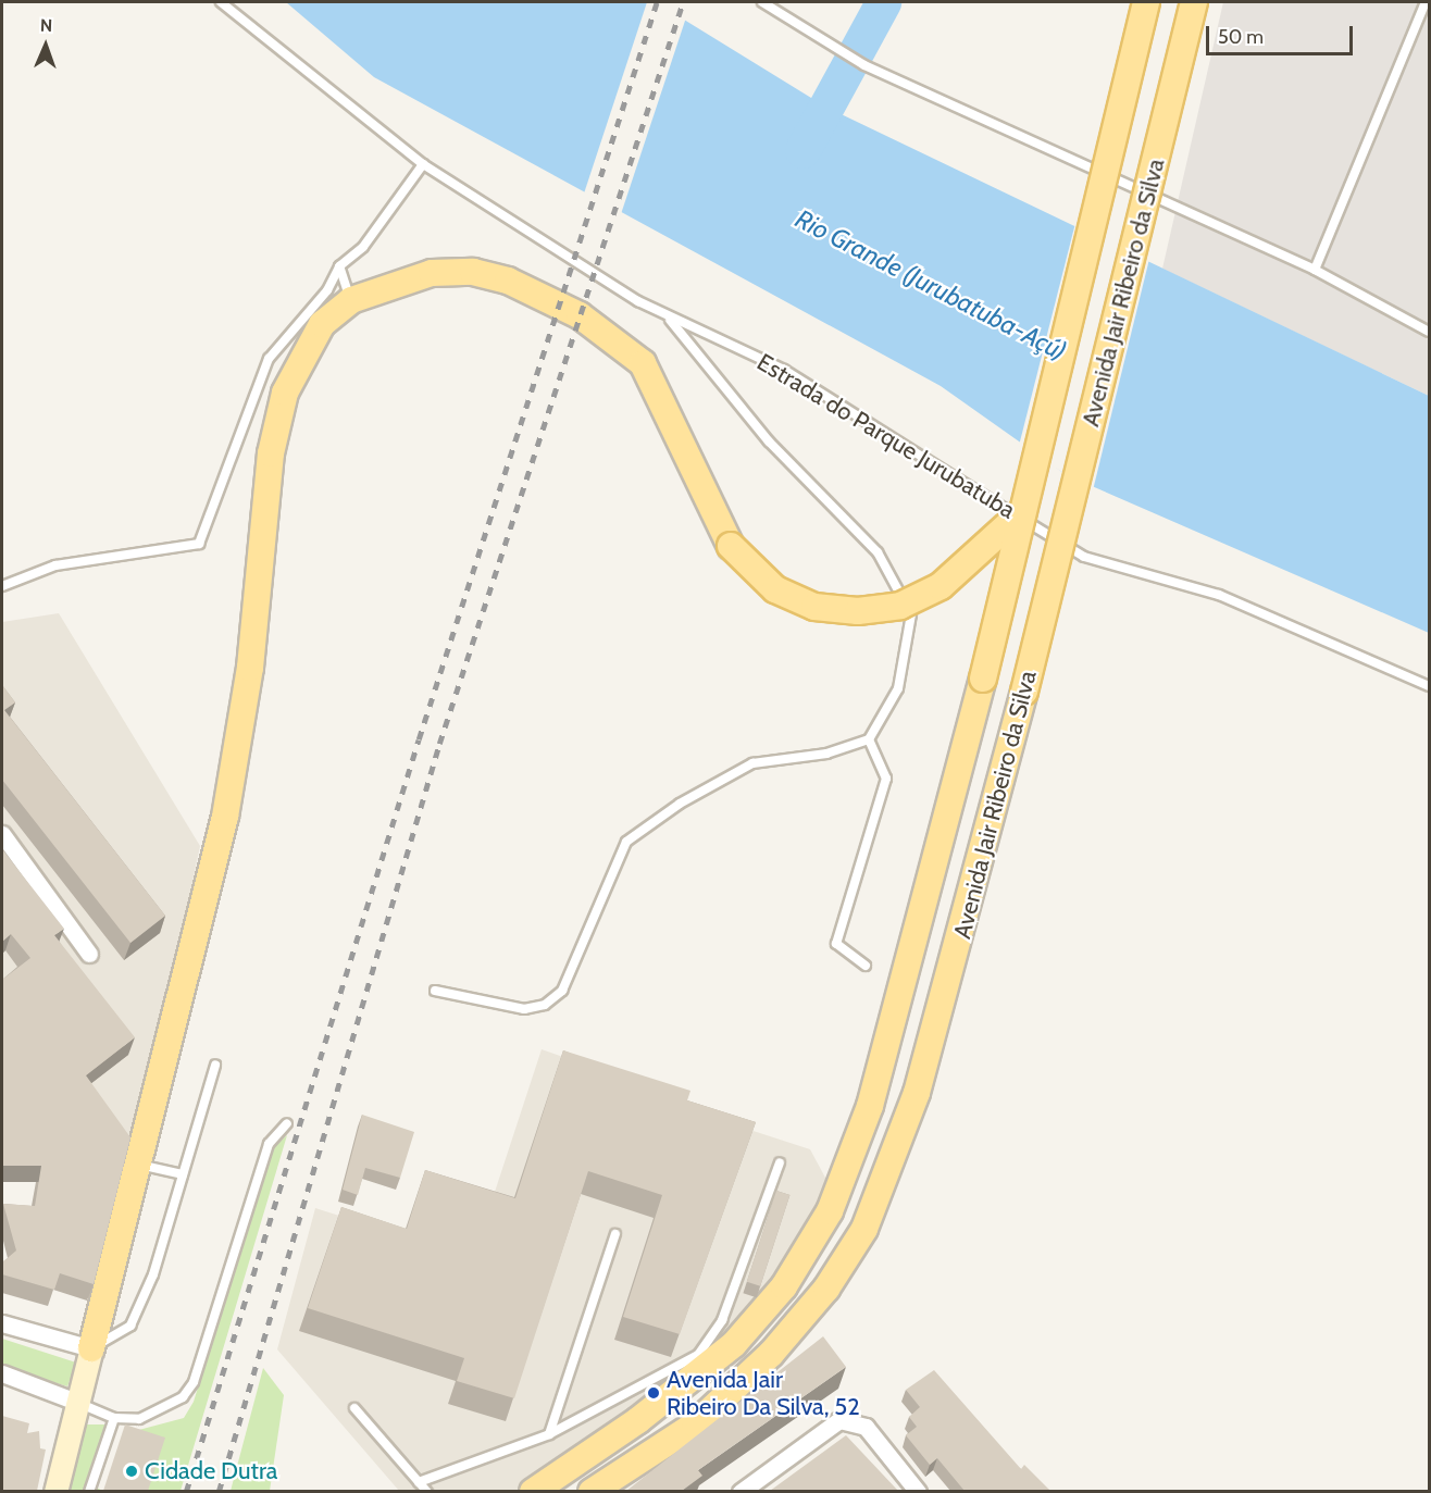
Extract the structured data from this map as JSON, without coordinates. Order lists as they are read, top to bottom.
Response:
{
  "streets": {
    "main road": ["Avenida Jair Ribeiro da Silva"],
    "lane": ["Estrada do Parque Jurubatuba"]
  },
  "water": ["Rio Grande (Jurubatuba-Açú)"],
  "places": ["Avenida Jair Ribeiro Da Silva, 52", "Cidade Dutra"],
  "scale_bar": "50 m",
  "north": "top"
}
